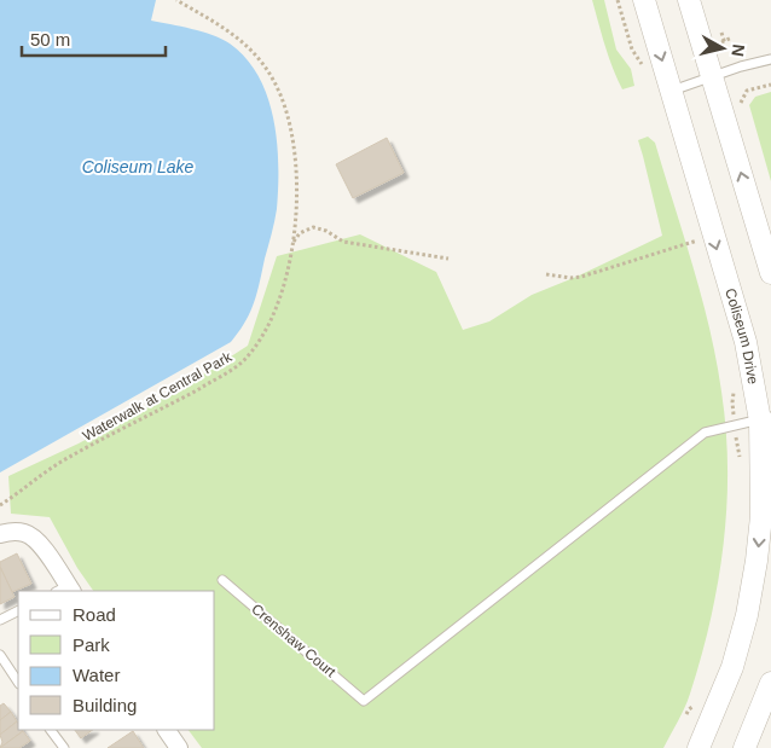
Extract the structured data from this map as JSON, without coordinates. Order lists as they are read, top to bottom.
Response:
{
  "streets": {
    "street": ["Coliseum Drive"],
    "lane": ["Crenshaw Court"],
    "path": ["Waterwalk at Central Park"]
  },
  "crossings": [
    ["Coliseum Drive", "Crenshaw Court"]
  ],
  "water": ["Coliseum Lake"],
  "legend": [
    "Road",
    "Park",
    "Water",
    "Building"
  ],
  "scale_bar": "50 m",
  "north": "right"
}
